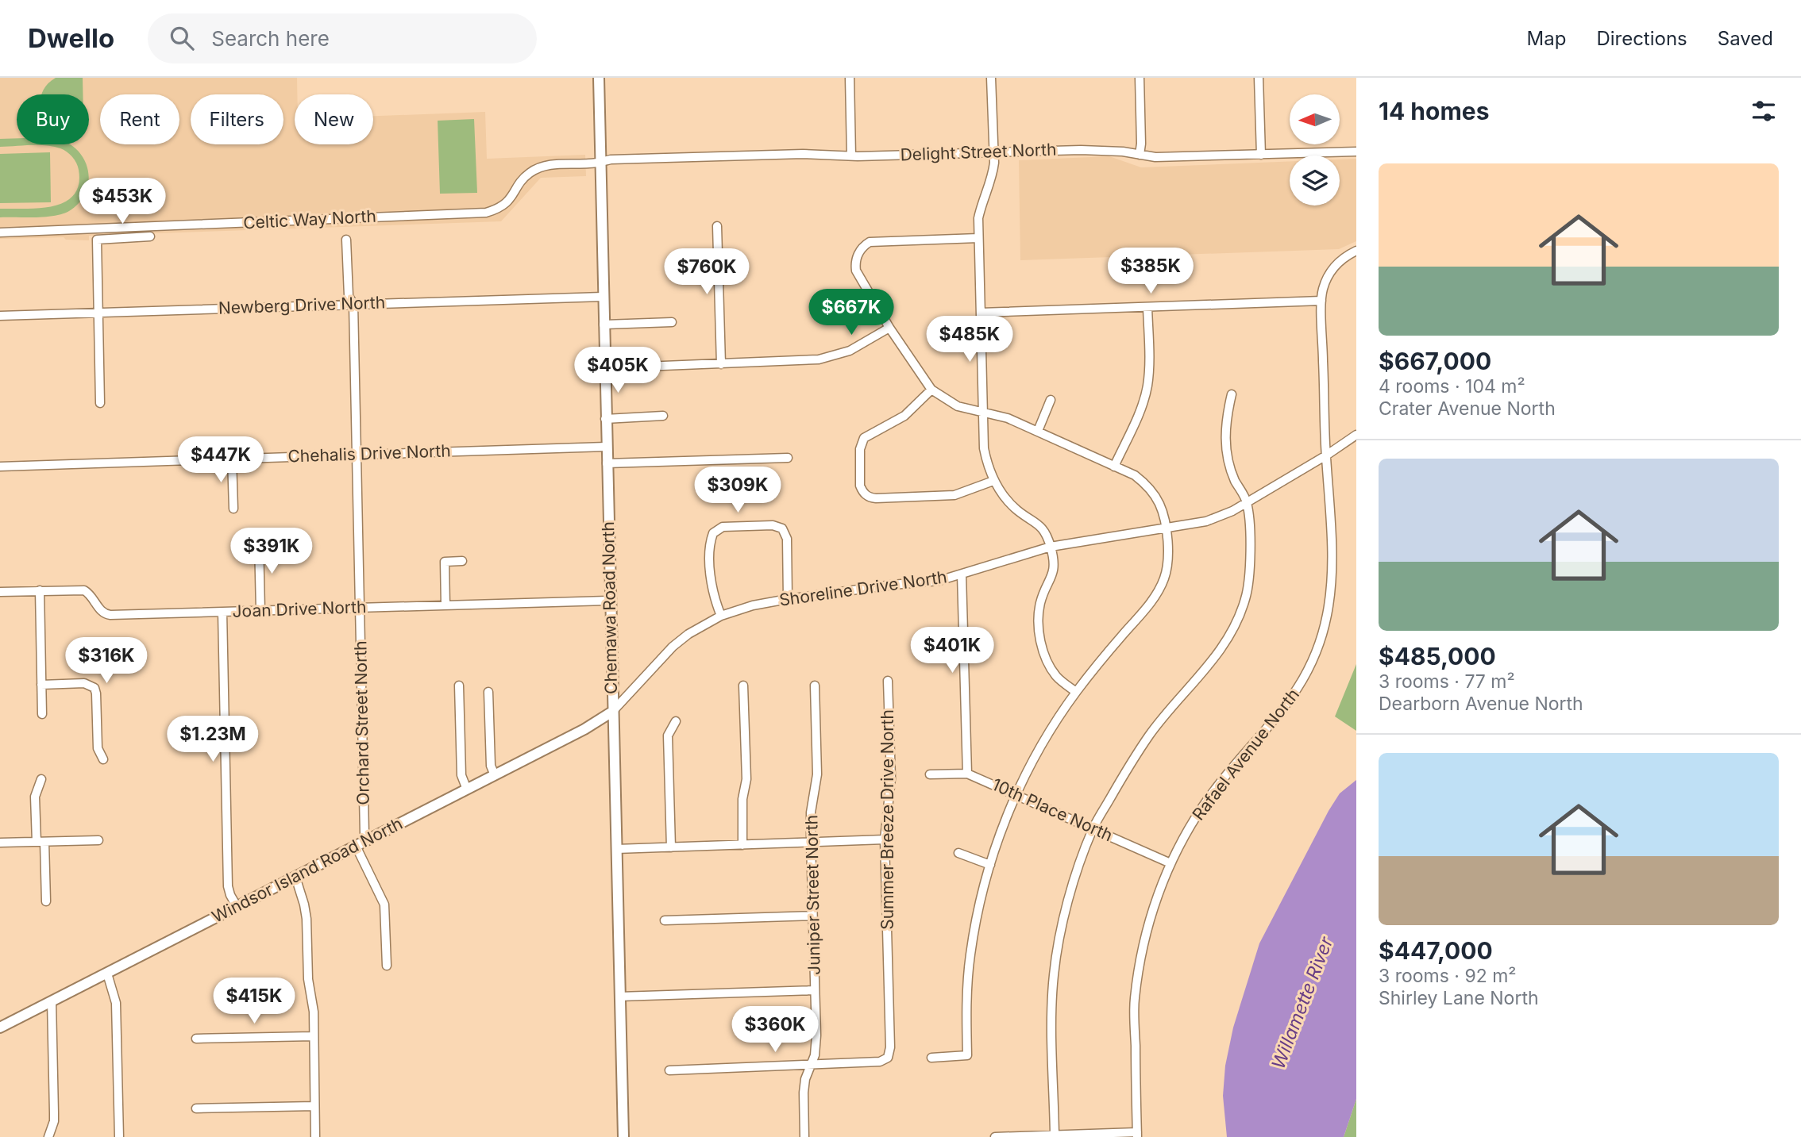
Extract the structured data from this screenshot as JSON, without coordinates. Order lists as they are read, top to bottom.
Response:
{
  "streets": {
    "street": [
      "Delight Street North",
      "Celtic Way North",
      "Newberg Drive North",
      "Chehalis Drive North",
      "Shoreline Drive North",
      "Chemawa Road North",
      "Joan Drive North",
      "Orchard Street North",
      "Rafael Avenue North",
      "10th Place North",
      "Summer Breeze Drive North",
      "Windsor Island Road North",
      "Juniper Street North"
    ]
  },
  "crossings": [
    ["Delight Street North", "Celtic Way North"],
    ["Delight Street North", "Chemawa Road North"],
    ["Celtic Way North", "Chemawa Road North"],
    ["Newberg Drive North", "Chemawa Road North"],
    ["Newberg Drive North", "Orchard Street North"],
    ["Chehalis Drive North", "Chemawa Road North"],
    ["Chehalis Drive North", "Orchard Street North"],
    ["Shoreline Drive North", "Chemawa Road North"],
    ["Shoreline Drive North", "Rafael Avenue North"],
    ["Shoreline Drive North", "Windsor Island Road North"],
    ["Chemawa Road North", "Joan Drive North"],
    ["Chemawa Road North", "Windsor Island Road North"],
    ["Joan Drive North", "Orchard Street North"],
    ["Orchard Street North", "Windsor Island Road North"],
    ["Rafael Avenue North", "10th Place North"],
    ["Summer Breeze Drive North", "Juniper Street North"]
  ],
  "water": ["Willamette River"],
  "north": "left",
  "page": {
    "header": "Dwello",
    "search": "Search here",
    "nav": ["Map", "Directions", "Saved"],
    "heading": "14 homes",
    "chip": [
      "Buy",
      "Rent",
      "Filters",
      "New"
    ],
    "list": [
      {
        "name": "$667,000",
        "note": "4 rooms · 104 m² · Crater Avenue North"
      },
      {
        "name": "$485,000",
        "note": "3 rooms · 77 m² · Dearborn Avenue North"
      },
      {
        "name": "$447,000",
        "note": "3 rooms · 92 m² · Shirley Lane North"
      }
    ],
    "price": [
      "$453K",
      "$385K",
      "$760K",
      "$667K",
      "$485K",
      "$405K",
      "$447K",
      "$309K",
      "$391K",
      "$401K",
      "$316K",
      "$1.23M",
      "$415K",
      "$360K"
    ]
  }
}
